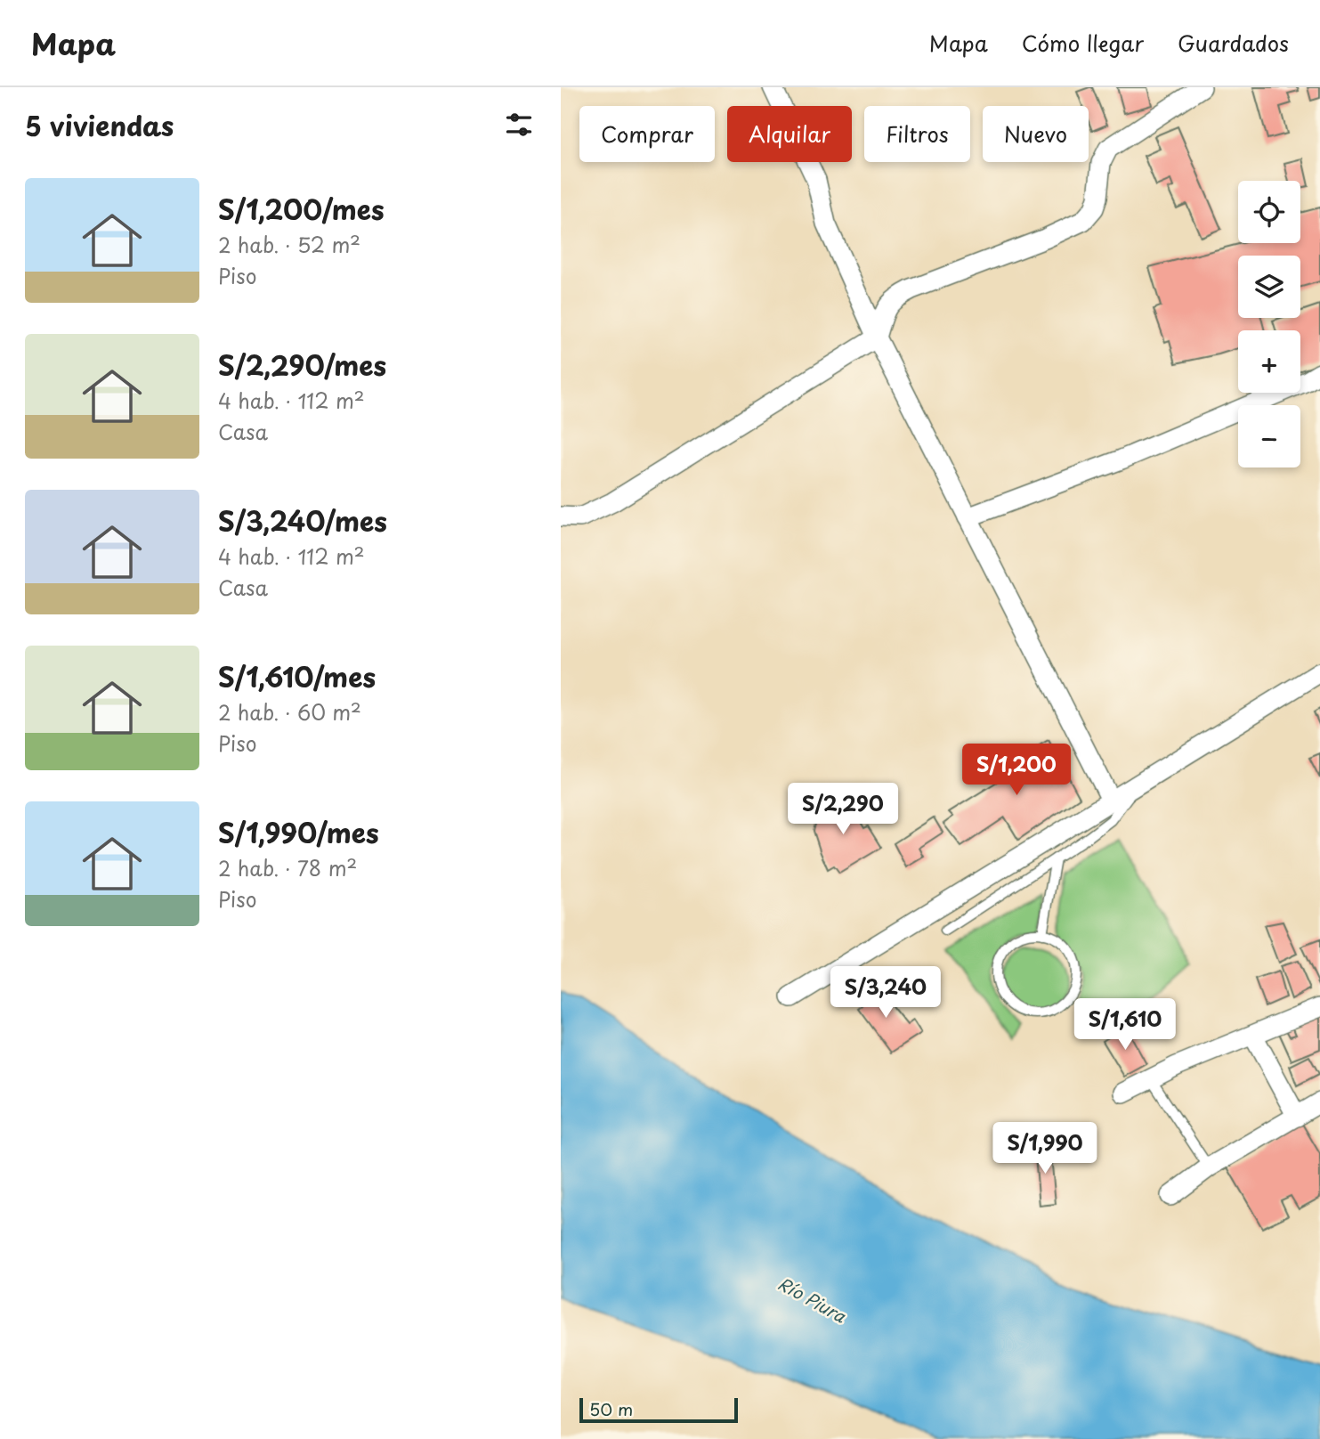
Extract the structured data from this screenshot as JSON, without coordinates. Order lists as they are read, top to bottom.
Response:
{
  "water": ["Río Piura"],
  "scale_bar": "50 m",
  "page": {
    "header": "Mapa",
    "nav": ["Mapa", "Cómo llegar", "Guardados"],
    "heading": "5 viviendas",
    "chip": [
      "Comprar",
      "Alquilar",
      "Filtros",
      "Nuevo"
    ],
    "list": [
      {
        "name": "S/1,200/mes",
        "note": "2 hab. · 52 m² · Piso"
      },
      {
        "name": "S/2,290/mes",
        "note": "4 hab. · 112 m² · Casa"
      },
      {
        "name": "S/3,240/mes",
        "note": "4 hab. · 112 m² · Casa"
      },
      {
        "name": "S/1,610/mes",
        "note": "2 hab. · 60 m² · Piso"
      },
      {
        "name": "S/1,990/mes",
        "note": "2 hab. · 78 m² · Piso"
      }
    ],
    "map_buttons": ["+", "−"],
    "price": [
      "S/1,200",
      "S/2,290",
      "S/3,240",
      "S/1,610",
      "S/1,990"
    ],
    "scale": "50 m"
  }
}
